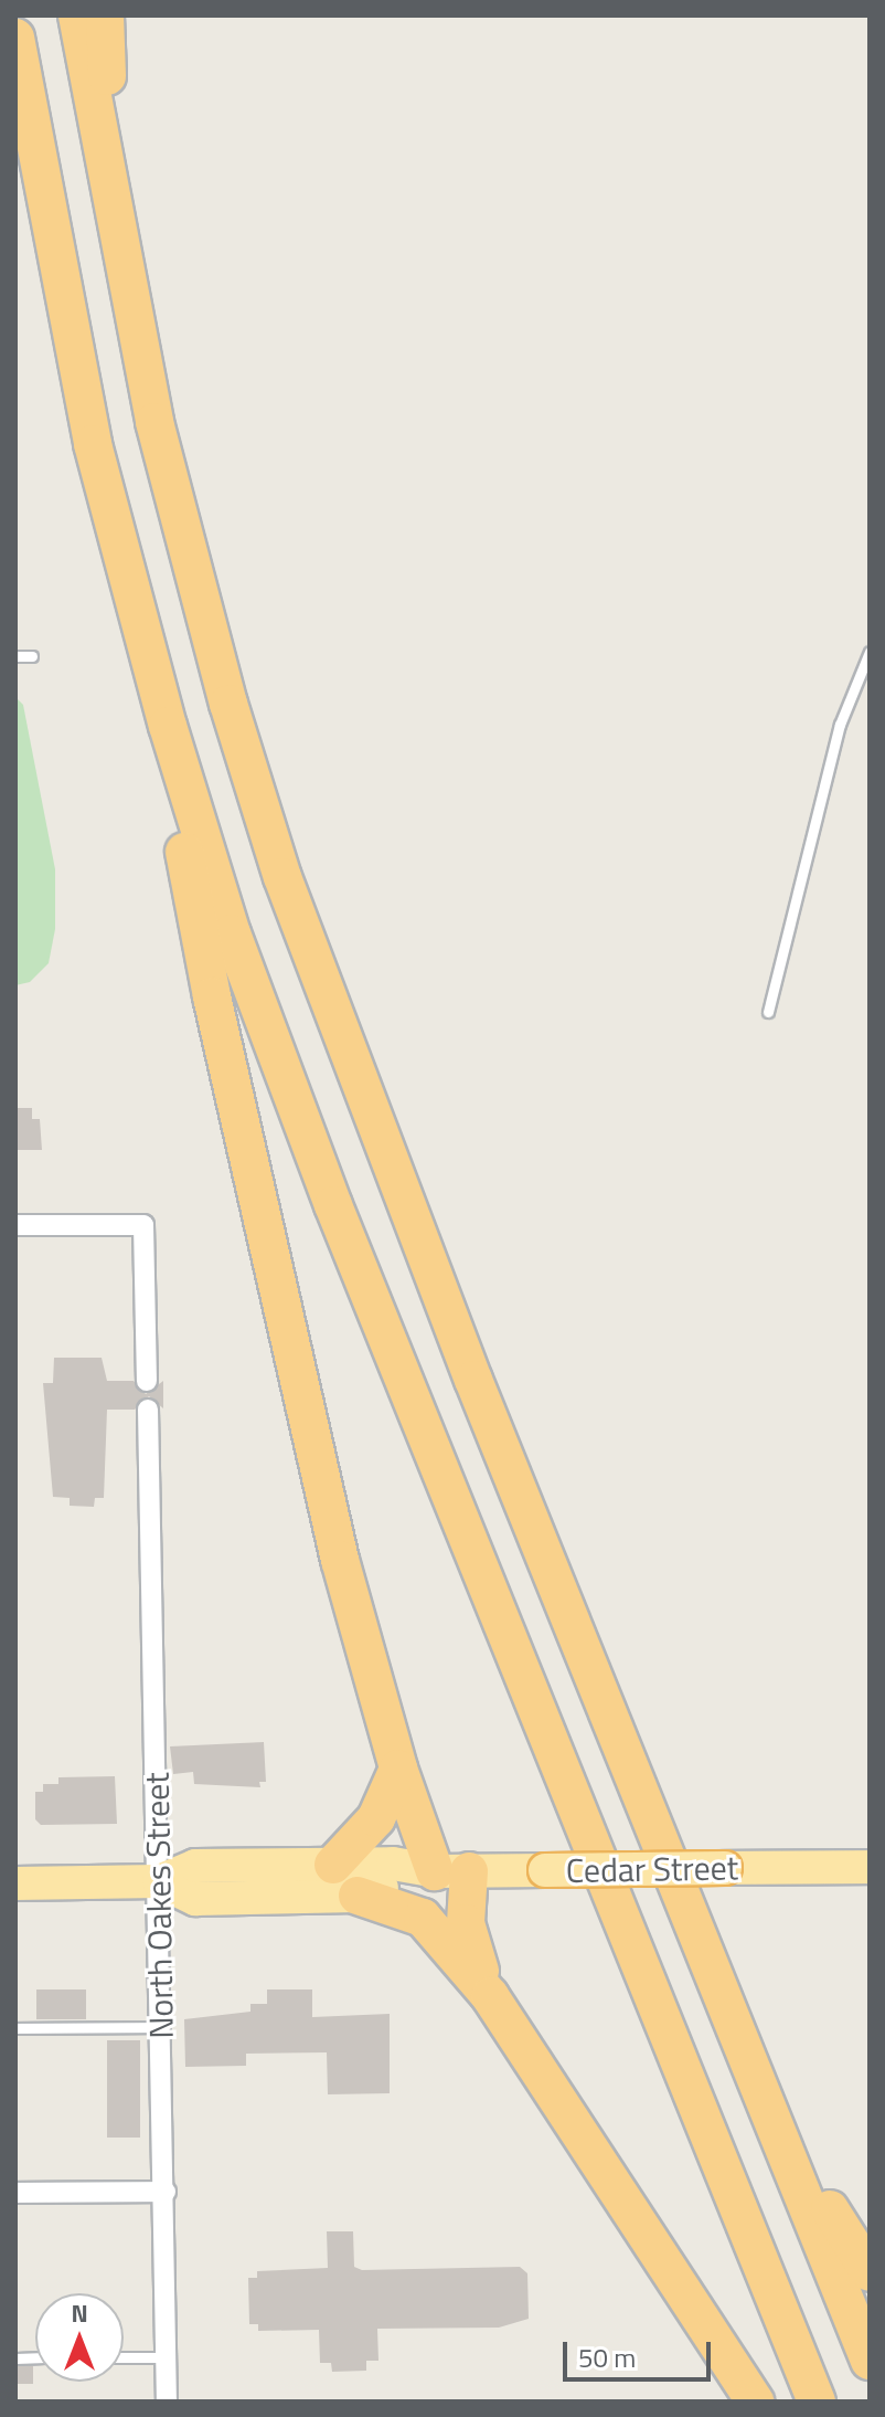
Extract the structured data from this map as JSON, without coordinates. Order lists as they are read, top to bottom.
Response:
{
  "streets": {
    "main road": ["Cedar Street"],
    "street": ["North Oakes Street"]
  },
  "crossings": [
    ["Cedar Street", "North Oakes Street"]
  ],
  "scale_bar": "50 m",
  "north": "top"
}
